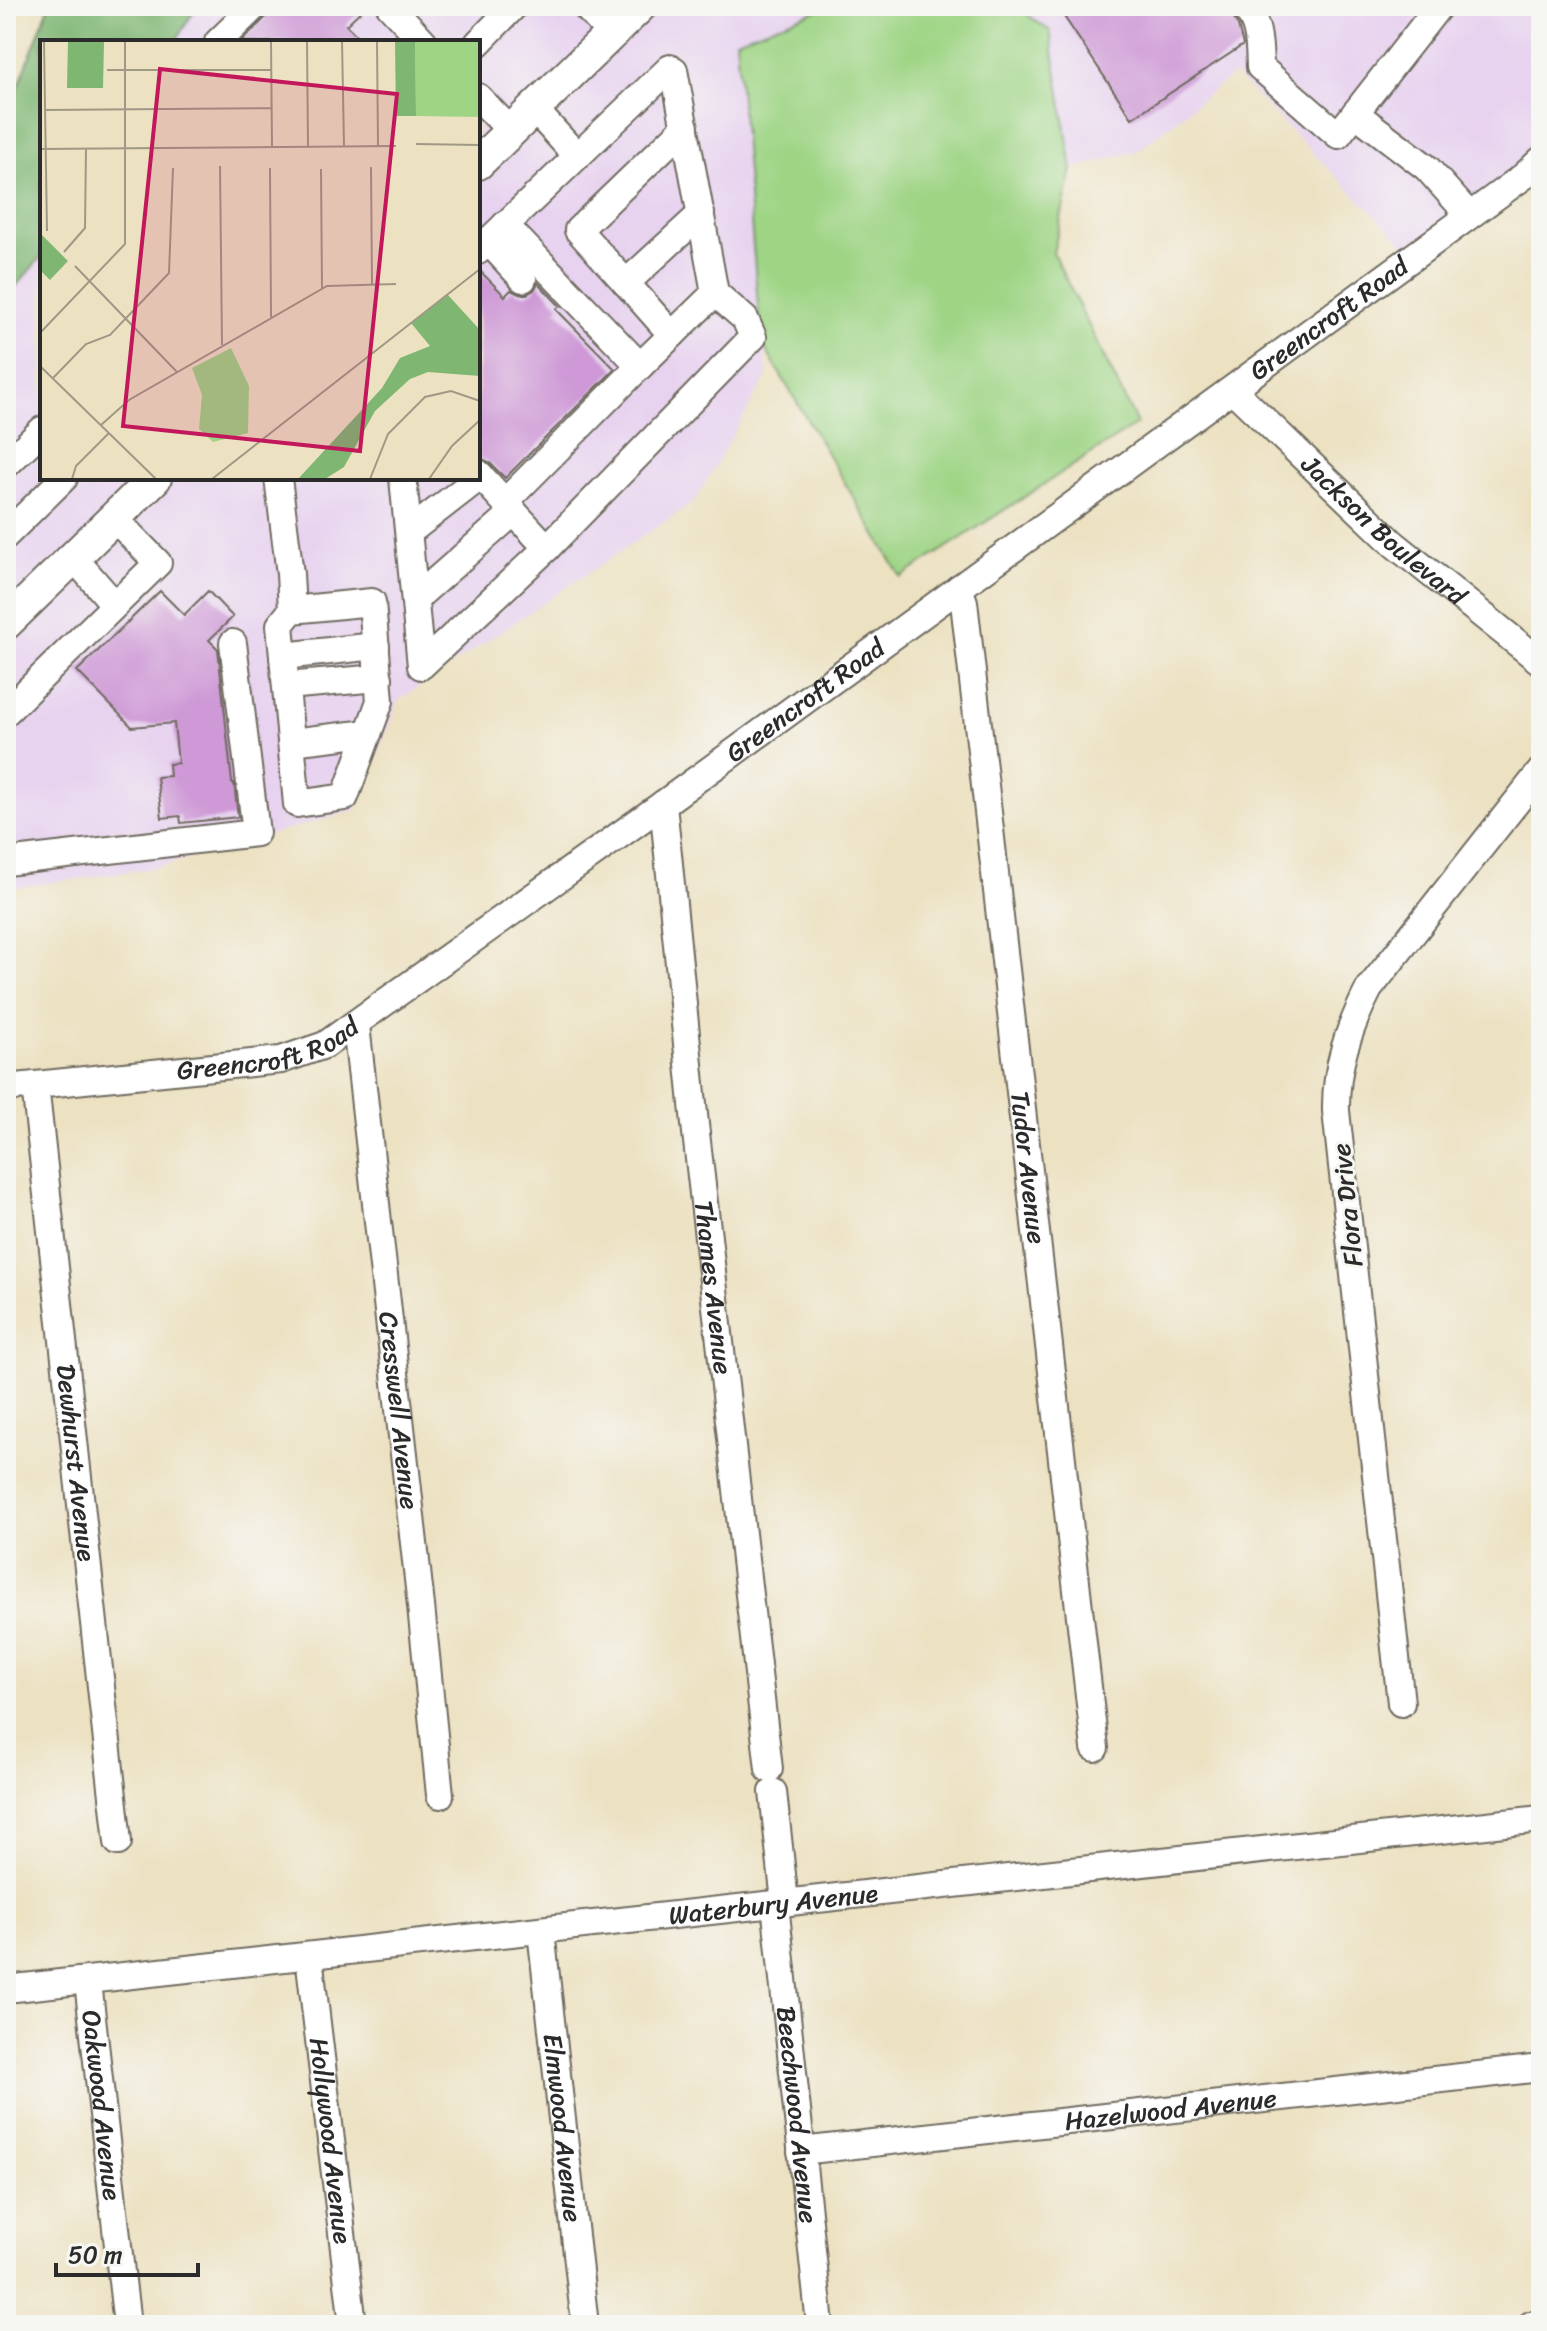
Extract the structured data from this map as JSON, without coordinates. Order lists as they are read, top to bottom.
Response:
{
  "streets": {
    "street": [
      "Greencroft Road",
      "Jackson Boulevard",
      "Tudor Avenue",
      "Flora Drive",
      "Thames Avenue",
      "Cresswell Avenue",
      "Dewhurst Avenue",
      "Waterbury Avenue",
      "Oakwood Avenue",
      "Hazelwood Avenue",
      "Beechwood Avenue",
      "Elmwood Avenue",
      "Hollywood Avenue"
    ]
  },
  "crossings": [
    ["Greencroft Road", "Jackson Boulevard"],
    ["Greencroft Road", "Tudor Avenue"],
    ["Greencroft Road", "Thames Avenue"],
    ["Greencroft Road", "Cresswell Avenue"],
    ["Greencroft Road", "Dewhurst Avenue"],
    ["Thames Avenue", "Beechwood Avenue"],
    ["Waterbury Avenue", "Oakwood Avenue"],
    ["Waterbury Avenue", "Beechwood Avenue"],
    ["Waterbury Avenue", "Elmwood Avenue"],
    ["Waterbury Avenue", "Hollywood Avenue"],
    ["Hazelwood Avenue", "Beechwood Avenue"]
  ],
  "scale_bar": "50 m"
}
